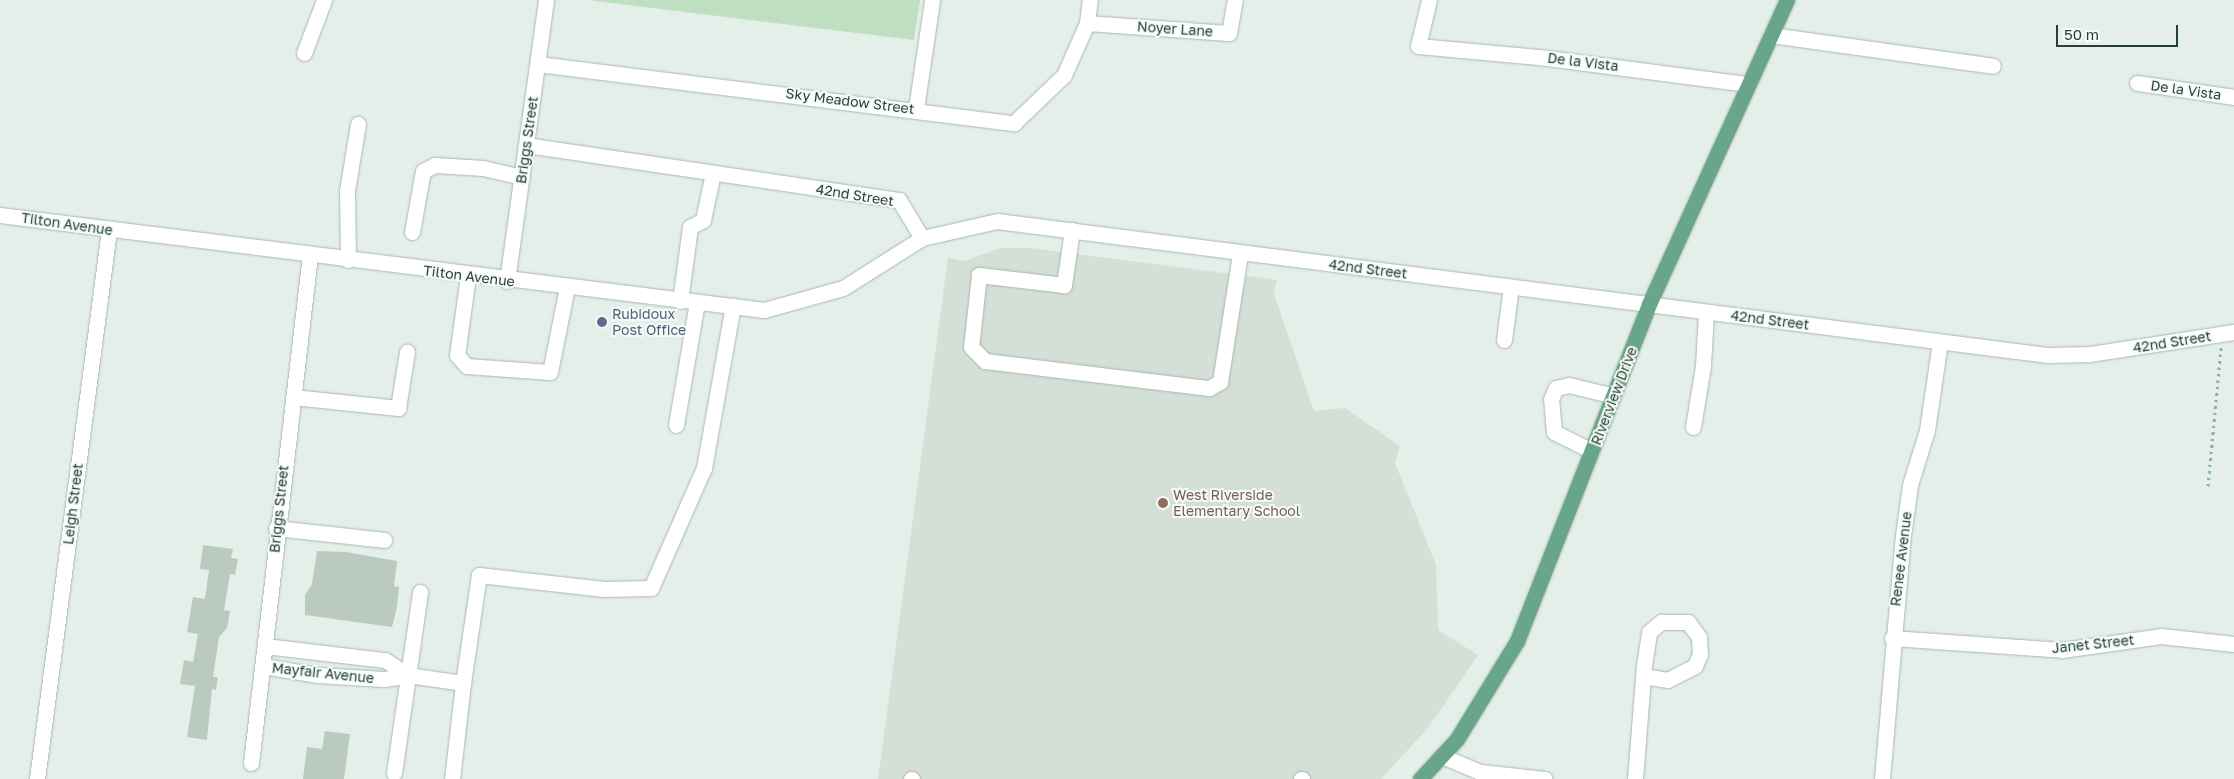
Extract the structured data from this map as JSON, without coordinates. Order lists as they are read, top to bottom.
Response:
{
  "streets": {
    "main road": ["Riverview Drive"],
    "street": [
      "Noyer Lane",
      "De la Vista",
      "Sky Meadow Street",
      "Briggs Street",
      "42nd Street",
      "Tilton Avenue",
      "Leigh Street",
      "Renee Avenue",
      "Janet Street",
      "Mayfair Avenue"
    ]
  },
  "crossings": [
    ["Noyer Lane", "Sky Meadow Street"],
    ["De la Vista", "Riverview Drive"],
    ["Sky Meadow Street", "Briggs Street"],
    ["Briggs Street", "42nd Street"],
    ["Briggs Street", "Tilton Avenue"],
    ["Briggs Street", "Mayfair Avenue"],
    ["42nd Street", "Tilton Avenue"],
    ["42nd Street", "Riverview Drive"],
    ["42nd Street", "Renee Avenue"],
    ["Tilton Avenue", "Leigh Street"],
    ["Renee Avenue", "Janet Street"]
  ],
  "places": ["Rubidoux Post Office", "West Riverside Elementary School"],
  "scale_bar": "50 m"
}
